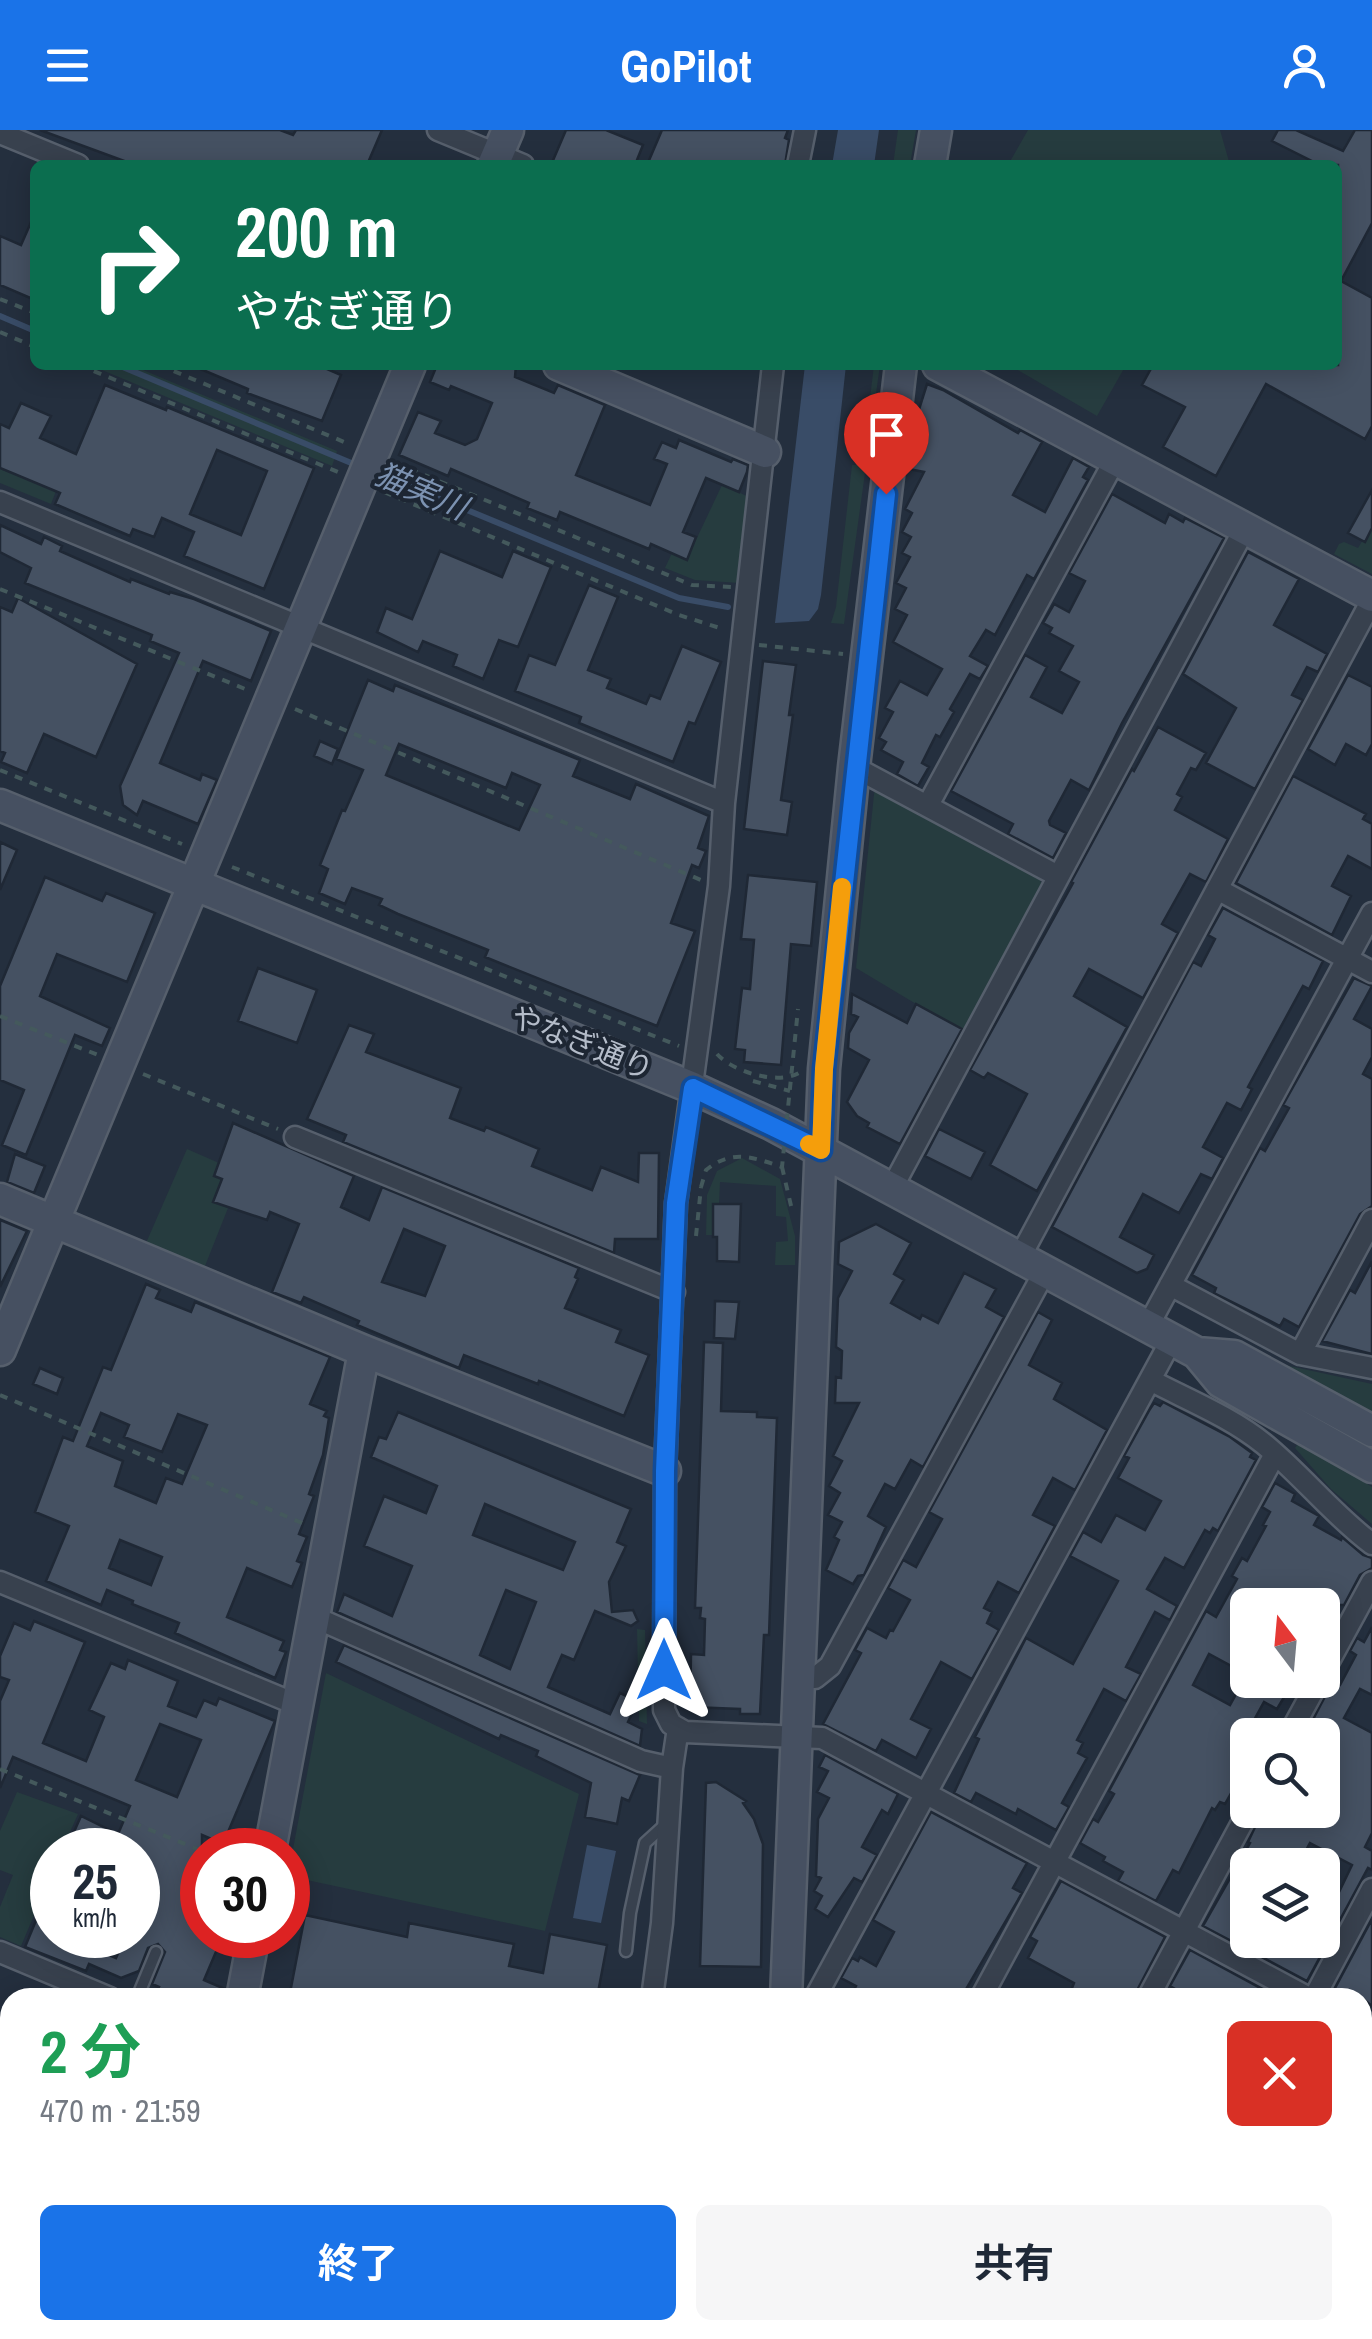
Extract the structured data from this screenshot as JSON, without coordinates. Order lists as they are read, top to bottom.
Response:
{
  "streets": {
    "street": ["やなぎ通り"]
  },
  "water": ["猫実川"],
  "north": "top",
  "page": {
    "header": "GoPilot",
    "turn": ["200 m", "やなぎ通り"],
    "speed": "25 km/h",
    "limit": "30",
    "heading": ["2 分", "470 m · 21:59"],
    "buttons": ["終了", "共有"]
  }
}
